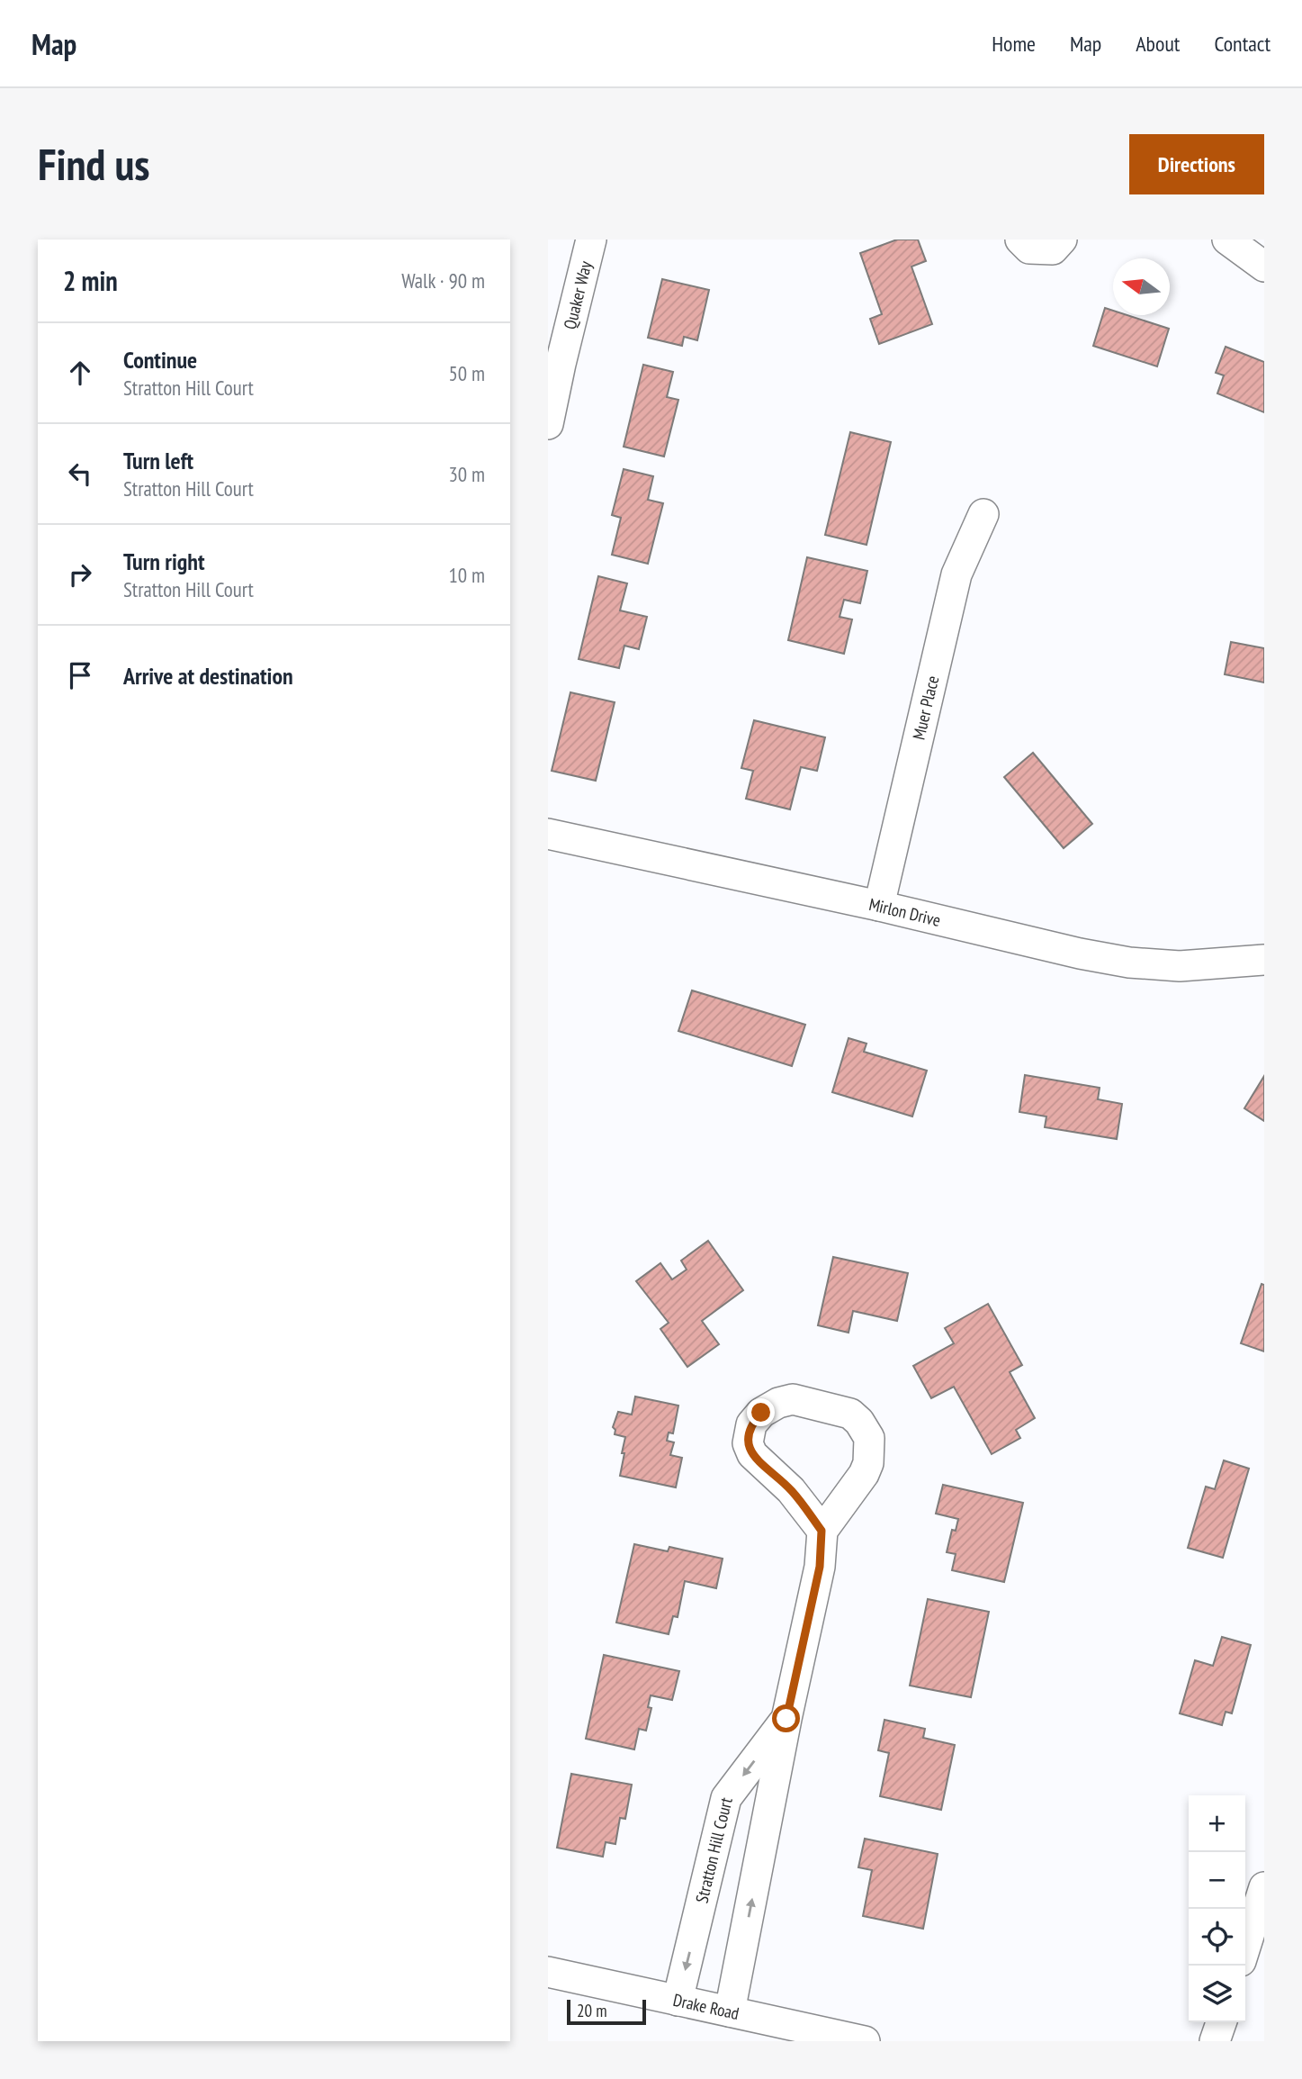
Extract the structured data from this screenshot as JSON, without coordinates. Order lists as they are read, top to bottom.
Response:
{
  "streets": {
    "street": [
      "Quaker Way",
      "Muer Place",
      "Mirlon Drive",
      "Stratton Hill Court",
      "Drake Road"
    ]
  },
  "crossings": [
    ["Muer Place", "Mirlon Drive"],
    ["Stratton Hill Court", "Drake Road"]
  ],
  "scale_bar": "20 m",
  "north": "left",
  "page": {
    "header": "Map",
    "nav": [
      "Home",
      "Map",
      "About",
      "Contact"
    ],
    "buttons": "Directions",
    "title": "Find us",
    "heading": ["2 min", "Walk · 90 m"],
    "list": [
      ["Continue", "Stratton Hill Court", "50 m"],
      ["Turn left", "Stratton Hill Court", "30 m"],
      ["Turn right", "Stratton Hill Court", "10 m"],
      "Arrive at destination"
    ],
    "map_buttons": ["+", "−"],
    "scale": "20 m"
  }
}
